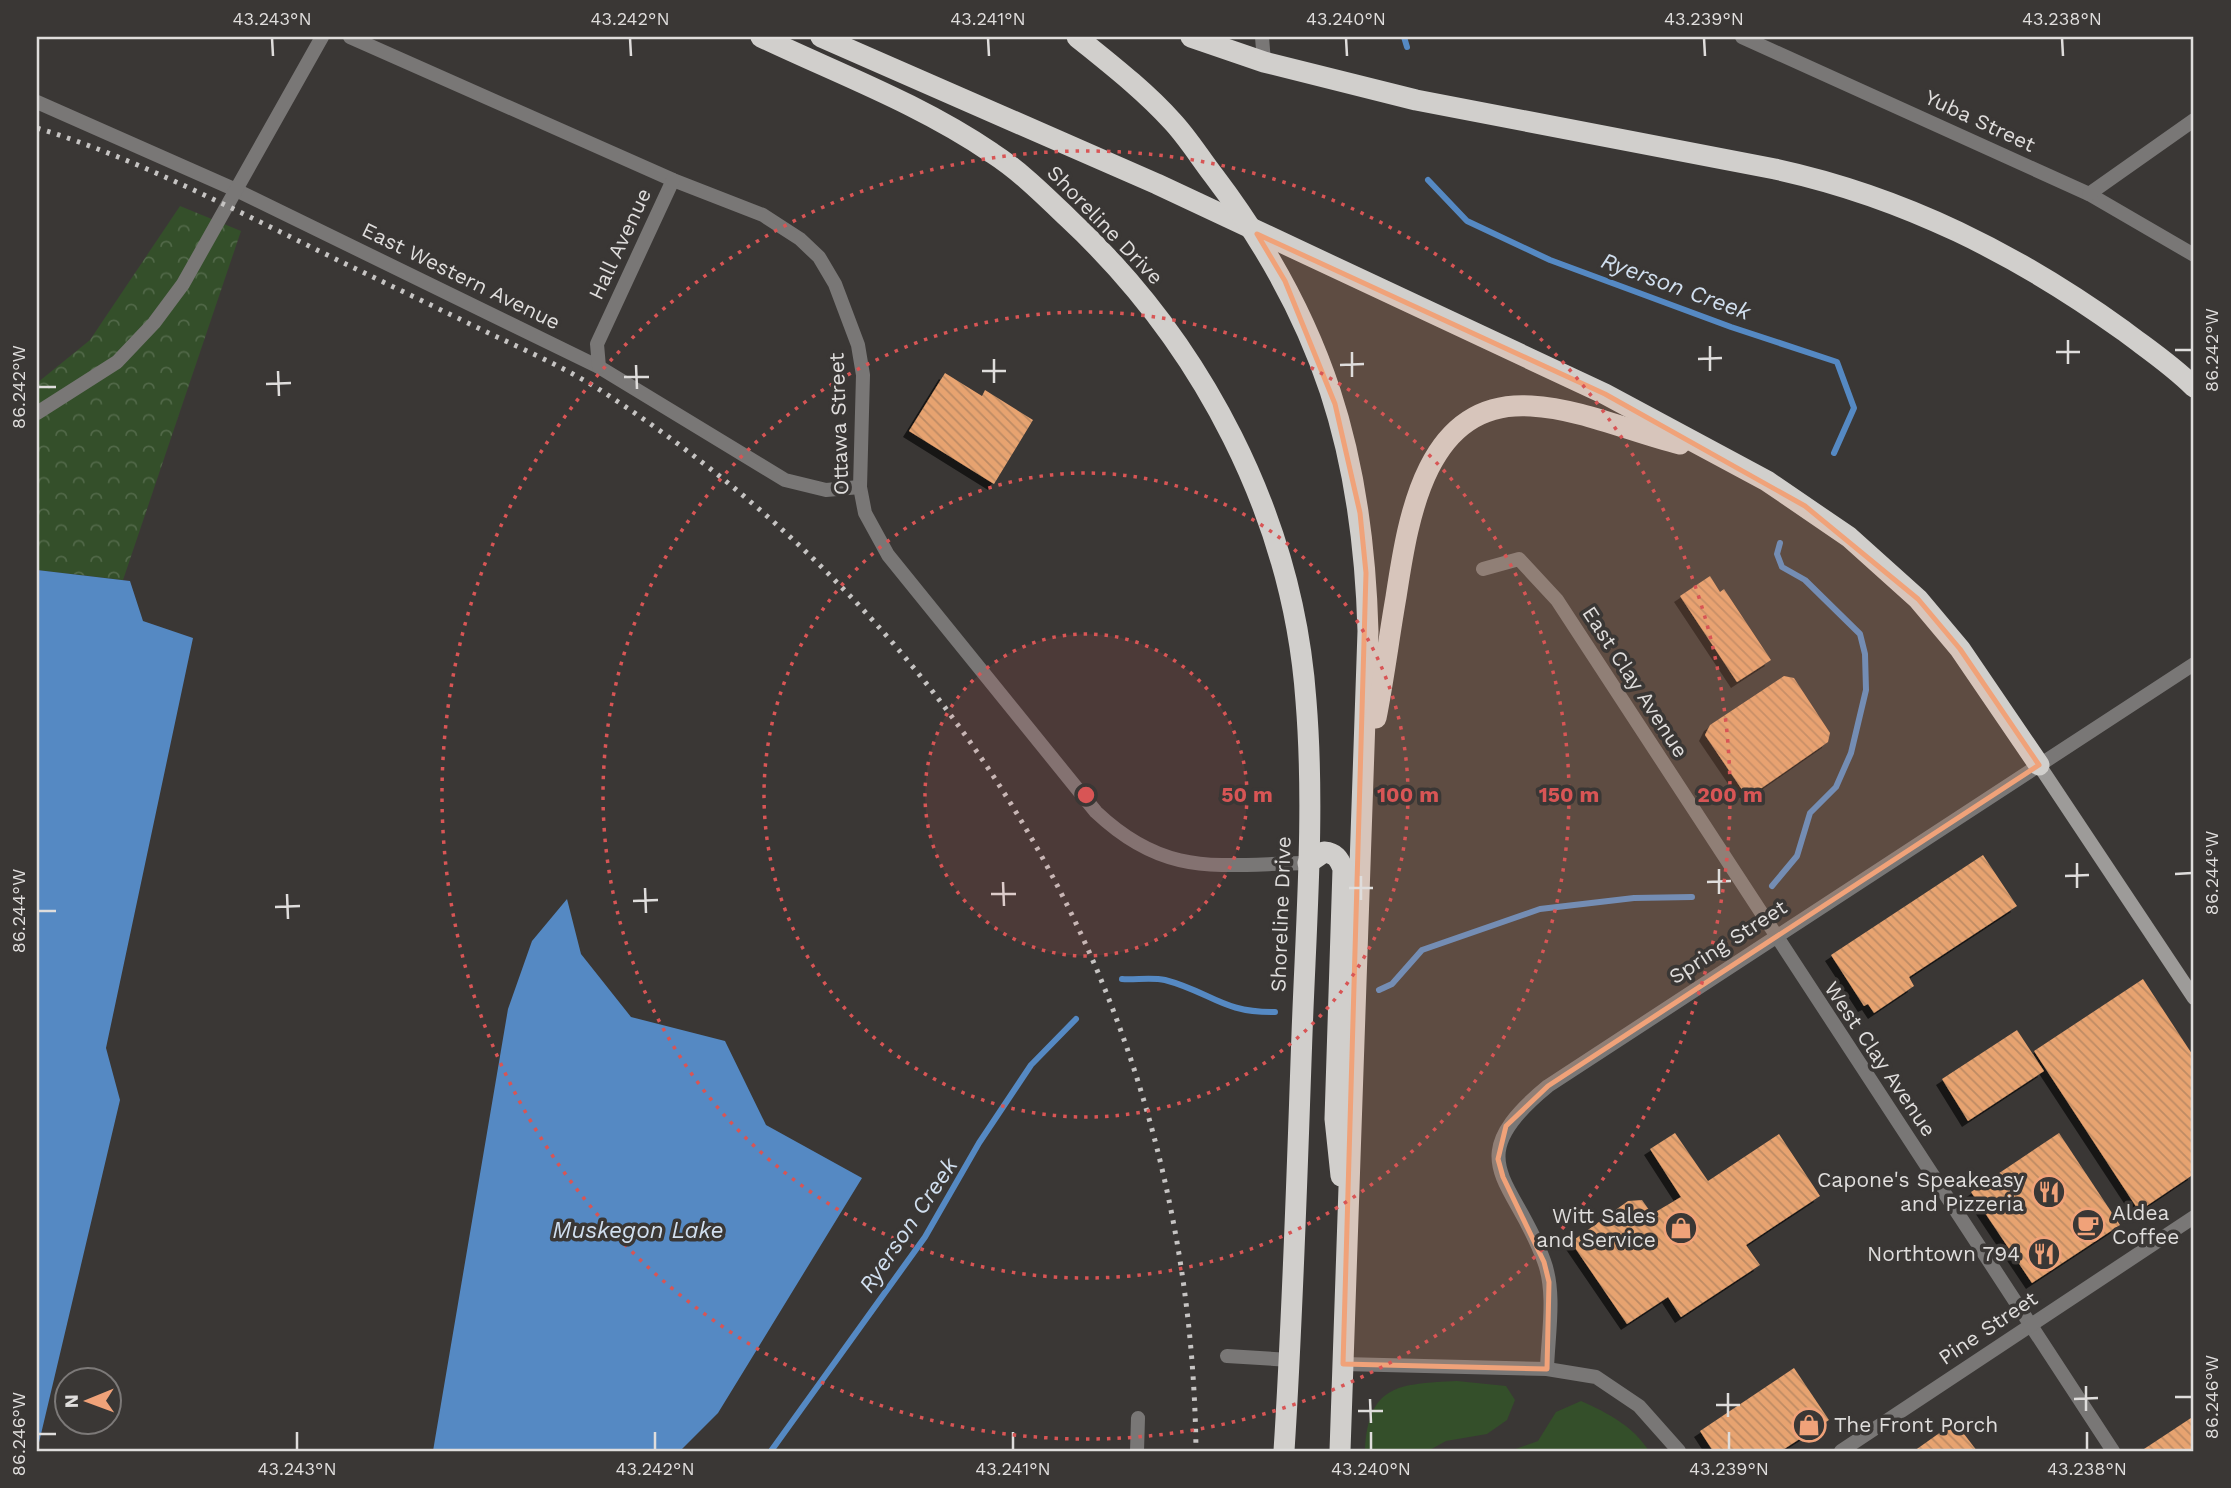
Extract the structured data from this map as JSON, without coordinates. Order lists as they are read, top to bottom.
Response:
{
  "streets": {
    "highway": ["Shoreline Drive"],
    "street": [
      "Yuba Street",
      "Hall Avenue",
      "East Western Avenue",
      "Ottawa Street",
      "East Clay Avenue",
      "Spring Street",
      "West Clay Avenue",
      "Pine Street"
    ]
  },
  "crossings": [
    ["Shoreline Drive", "Ottawa Street"],
    ["Hall Avenue", "East Western Avenue"],
    ["Hall Avenue", "Ottawa Street"],
    ["East Western Avenue", "Ottawa Street"],
    ["East Clay Avenue", "Spring Street"],
    ["East Clay Avenue", "West Clay Avenue"],
    ["Spring Street", "West Clay Avenue"],
    ["West Clay Avenue", "Pine Street"]
  ],
  "water": ["Ryerson Creek", "Muskegon Lake"],
  "places": {
    "restaurant": ["Capone's Speakeasy and Pizzeria", "Northtown 794"],
    "cafe": ["Aldea Coffee"],
    "shop": ["Witt Sales and Service", "The Front Porch"]
  },
  "north": "left",
  "coordinates": [
    "43.243°N",
    "43.242°N",
    "43.241°N",
    "43.240°N",
    "43.239°N",
    "43.238°N",
    "86.242°W",
    "86.244°W",
    "86.246°W"
  ],
  "rings": [
    "50 m",
    "100 m",
    "150 m",
    "200 m"
  ]
}
